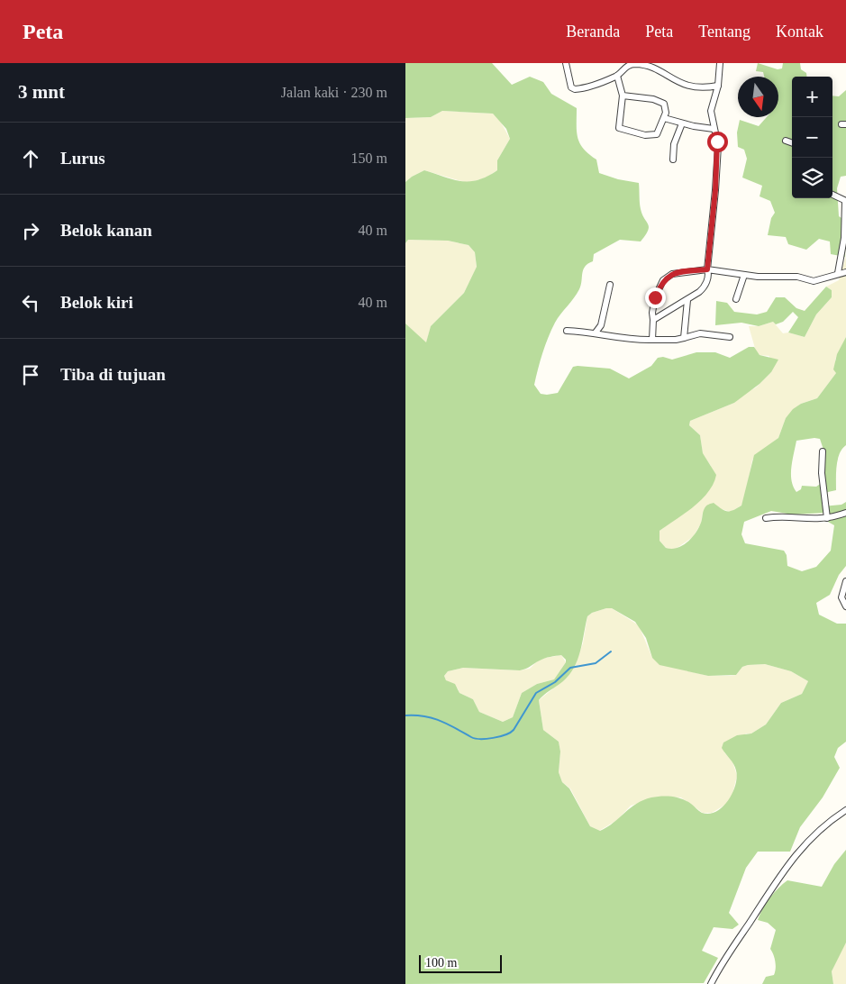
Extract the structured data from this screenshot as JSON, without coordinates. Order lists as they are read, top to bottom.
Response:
{
  "scale_bar": "100 m",
  "north": "bottom",
  "page": {
    "header": "Peta",
    "nav": [
      "Beranda",
      "Peta",
      "Tentang",
      "Kontak"
    ],
    "heading": ["3 mnt", "Jalan kaki · 230 m"],
    "map_buttons": ["+", "−"],
    "list": [
      ["Lurus", "150 m"],
      ["Belok kanan", "40 m"],
      ["Belok kiri", "40 m"],
      "Tiba di tujuan"
    ],
    "scale": "100 m"
  }
}
